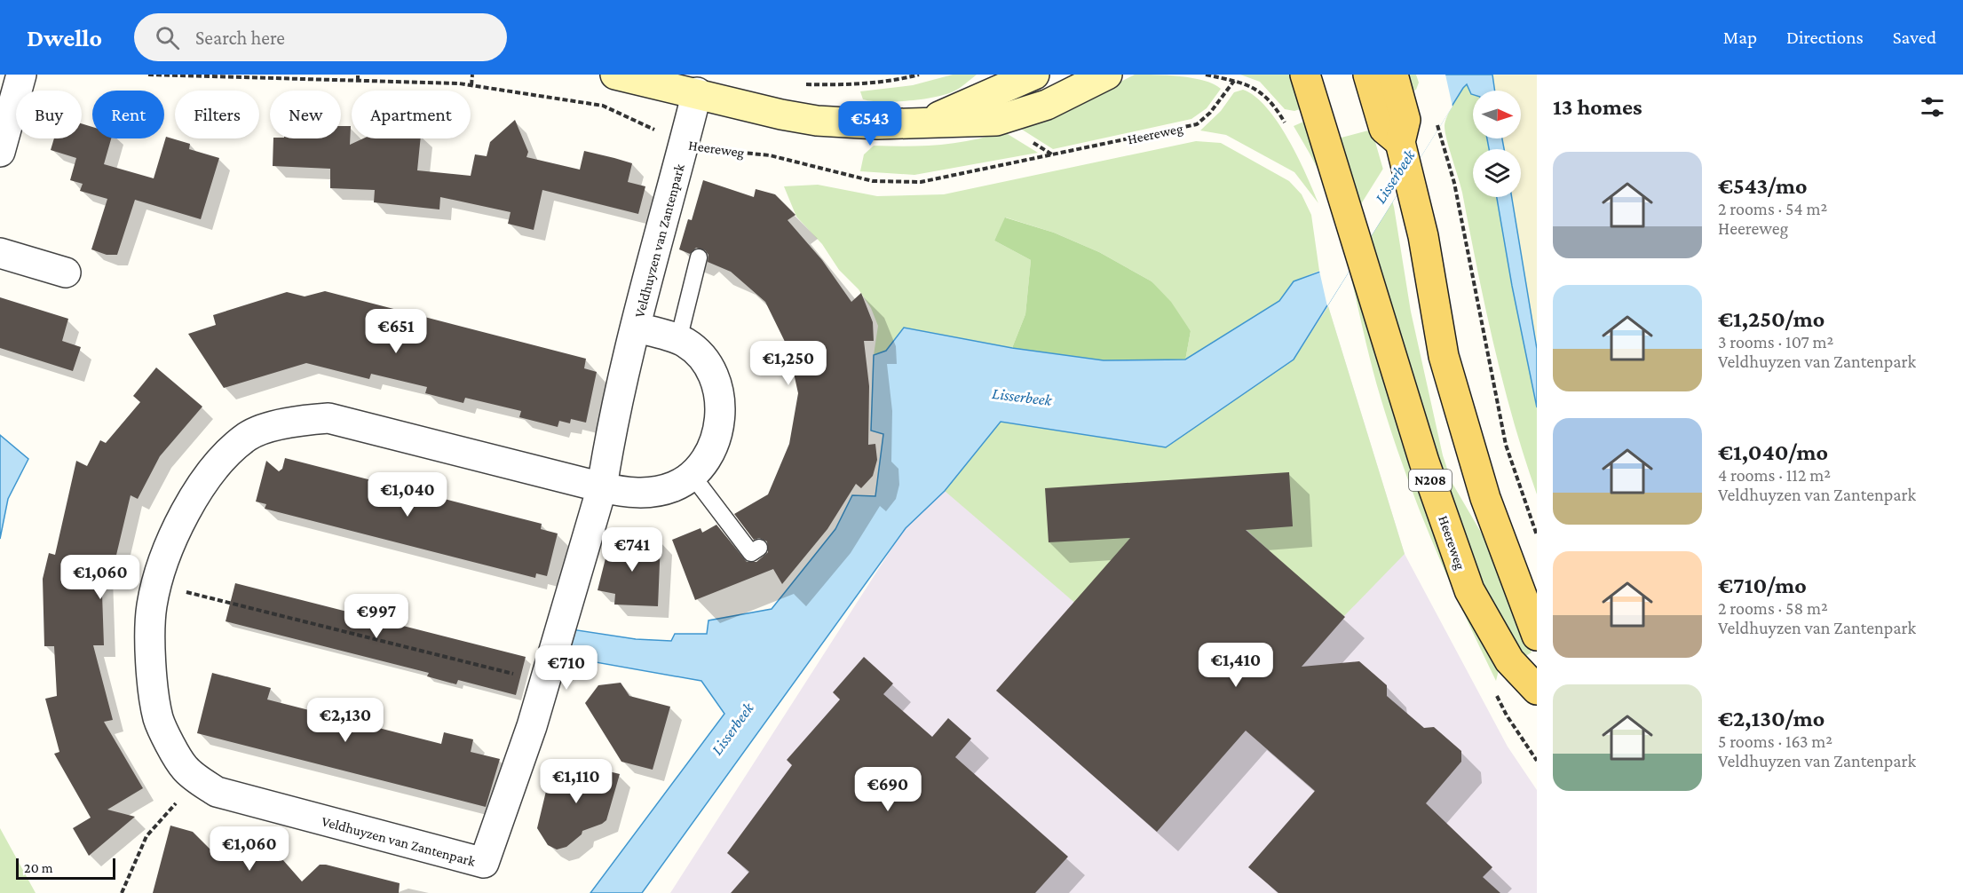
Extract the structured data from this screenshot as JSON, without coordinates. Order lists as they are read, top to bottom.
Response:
{
  "streets": {
    "main road": ["Heereweg", "N208"],
    "street": ["Veldhuyzen van Zantenpark"]
  },
  "crossings": [
    ["Heereweg", "Veldhuyzen van Zantenpark"]
  ],
  "water": ["Lisserbeek"],
  "scale_bar": "20 m",
  "north": "right",
  "page": {
    "header": "Dwello",
    "search": "Search here",
    "nav": ["Map", "Directions", "Saved"],
    "heading": "13 homes",
    "chip": [
      "Buy",
      "Rent",
      "Filters",
      "New",
      "Apartment"
    ],
    "price": [
      "€543",
      "€651",
      "€1,250",
      "€1,040",
      "€741",
      "€1,060",
      "€997",
      "€1,410",
      "€710",
      "€2,130",
      "€1,110",
      "€690",
      "€1,060"
    ],
    "list": [
      {
        "name": "€543/mo",
        "note": "2 rooms · 54 m² · Heereweg"
      },
      {
        "name": "€1,250/mo",
        "note": "3 rooms · 107 m² · Veldhuyzen van Zantenpark"
      },
      {
        "name": "€1,040/mo",
        "note": "4 rooms · 112 m² · Veldhuyzen van Zantenpark"
      },
      {
        "name": "€710/mo",
        "note": "2 rooms · 58 m² · Veldhuyzen van Zantenpark"
      },
      {
        "name": "€2,130/mo",
        "note": "5 rooms · 163 m² · Veldhuyzen van Zantenpark"
      }
    ],
    "scale": "20 m"
  }
}
